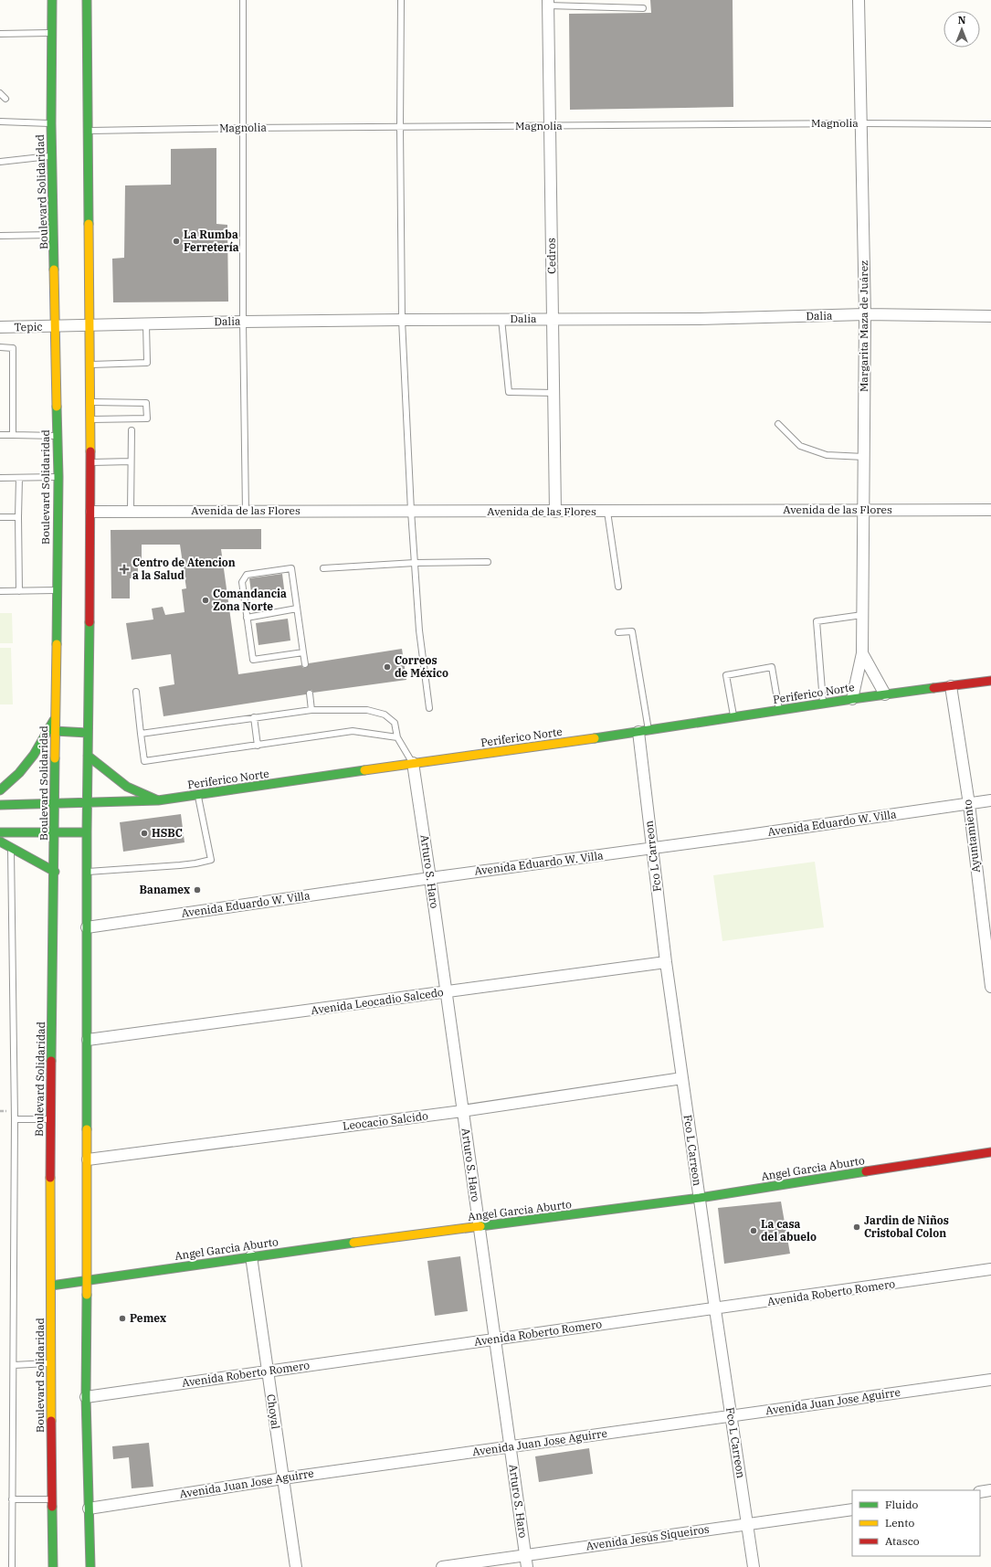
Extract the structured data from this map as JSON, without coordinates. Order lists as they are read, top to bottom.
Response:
{
  "streets": {
    "main road": ["Boulevard Solidaridad", "Periferico Norte", "Angel Garcia Aburto"],
    "street": [
      "Cedros",
      "Dalia",
      "Margarita Maza de Juárez",
      "Tepic",
      "Avenida de las Flores",
      "Avenida Eduardo W. Villa",
      "Ayuntamiento",
      "Fco L Carreon",
      "Arturo S. Haro",
      "Avenida Leocadio Salcedo",
      "Leocacio Salcido",
      "Avenida Roberto Romero",
      "Avenida Juan Jose Aguirre",
      "Choyal",
      "Avenida Jesús Siqueiros"
    ],
    "lane": ["Magnolia"]
  },
  "crossings": [
    ["Magnolia", "Cedros"],
    ["Magnolia", "Margarita Maza de Juárez"],
    ["Boulevard Solidaridad", "Dalia"],
    ["Boulevard Solidaridad", "Tepic"],
    ["Boulevard Solidaridad", "Periferico Norte"],
    ["Boulevard Solidaridad", "Angel Garcia Aburto"],
    ["Cedros", "Dalia"],
    ["Cedros", "Avenida de las Flores"],
    ["Dalia", "Margarita Maza de Juárez"],
    ["Dalia", "Tepic"],
    ["Margarita Maza de Juárez", "Avenida de las Flores"],
    ["Margarita Maza de Juárez", "Periferico Norte"],
    ["Periferico Norte", "Ayuntamiento"],
    ["Periferico Norte", "Fco L Carreon"],
    ["Periferico Norte", "Arturo S. Haro"],
    ["Avenida Eduardo W. Villa", "Ayuntamiento"],
    ["Avenida Eduardo W. Villa", "Fco L Carreon"],
    ["Avenida Eduardo W. Villa", "Arturo S. Haro"],
    ["Fco L Carreon", "Avenida Leocadio Salcedo"],
    ["Fco L Carreon", "Leocacio Salcido"],
    ["Fco L Carreon", "Angel Garcia Aburto"],
    ["Fco L Carreon", "Avenida Roberto Romero"],
    ["Fco L Carreon", "Avenida Juan Jose Aguirre"],
    ["Fco L Carreon", "Avenida Jesús Siqueiros"],
    ["Arturo S. Haro", "Avenida Leocadio Salcedo"],
    ["Arturo S. Haro", "Leocacio Salcido"],
    ["Arturo S. Haro", "Angel Garcia Aburto"],
    ["Arturo S. Haro", "Avenida Roberto Romero"],
    ["Arturo S. Haro", "Avenida Juan Jose Aguirre"],
    ["Arturo S. Haro", "Avenida Jesús Siqueiros"],
    ["Angel Garcia Aburto", "Choyal"],
    ["Avenida Roberto Romero", "Choyal"],
    ["Avenida Juan Jose Aguirre", "Choyal"]
  ],
  "places": {
    "other": [
      "La Rumba Ferretería",
      "Comandancia Zona Norte",
      "Correos de México",
      "HSBC",
      "Banamex",
      "Jardin de Niños Cristobal Colon",
      "La casa del abuelo",
      "Pemex"
    ],
    "health": ["Centro de Atencion a la Salud"]
  },
  "legend": ["Fluido", "Lento", "Atasco"],
  "north": "top"
}
